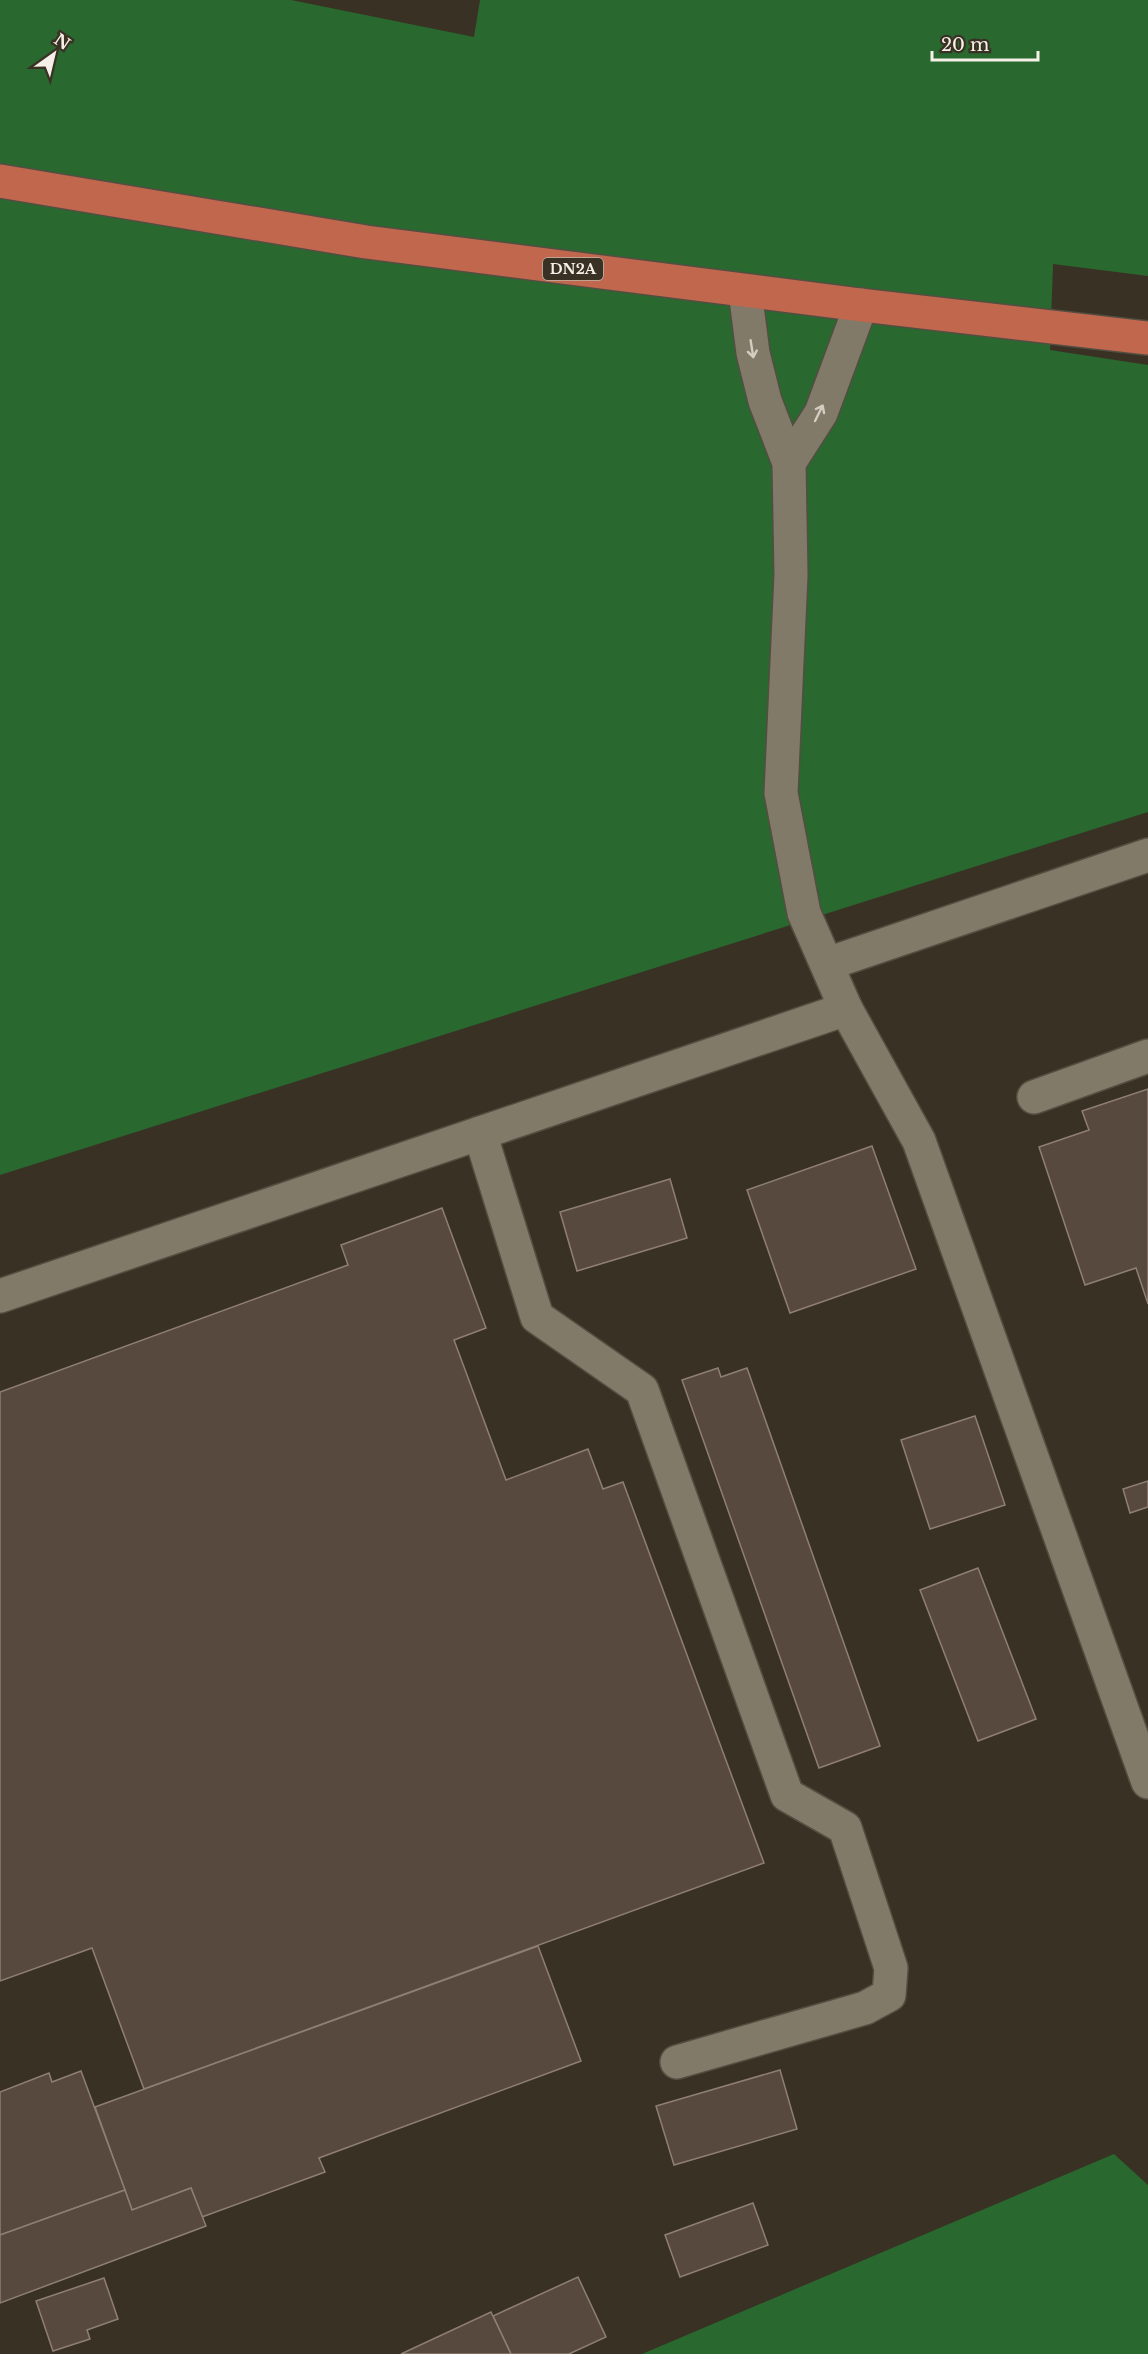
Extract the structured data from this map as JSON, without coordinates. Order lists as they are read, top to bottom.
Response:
{
  "streets": {
    "highway": ["DN2A"]
  },
  "scale_bar": "20 m",
  "north": "top right"
}
